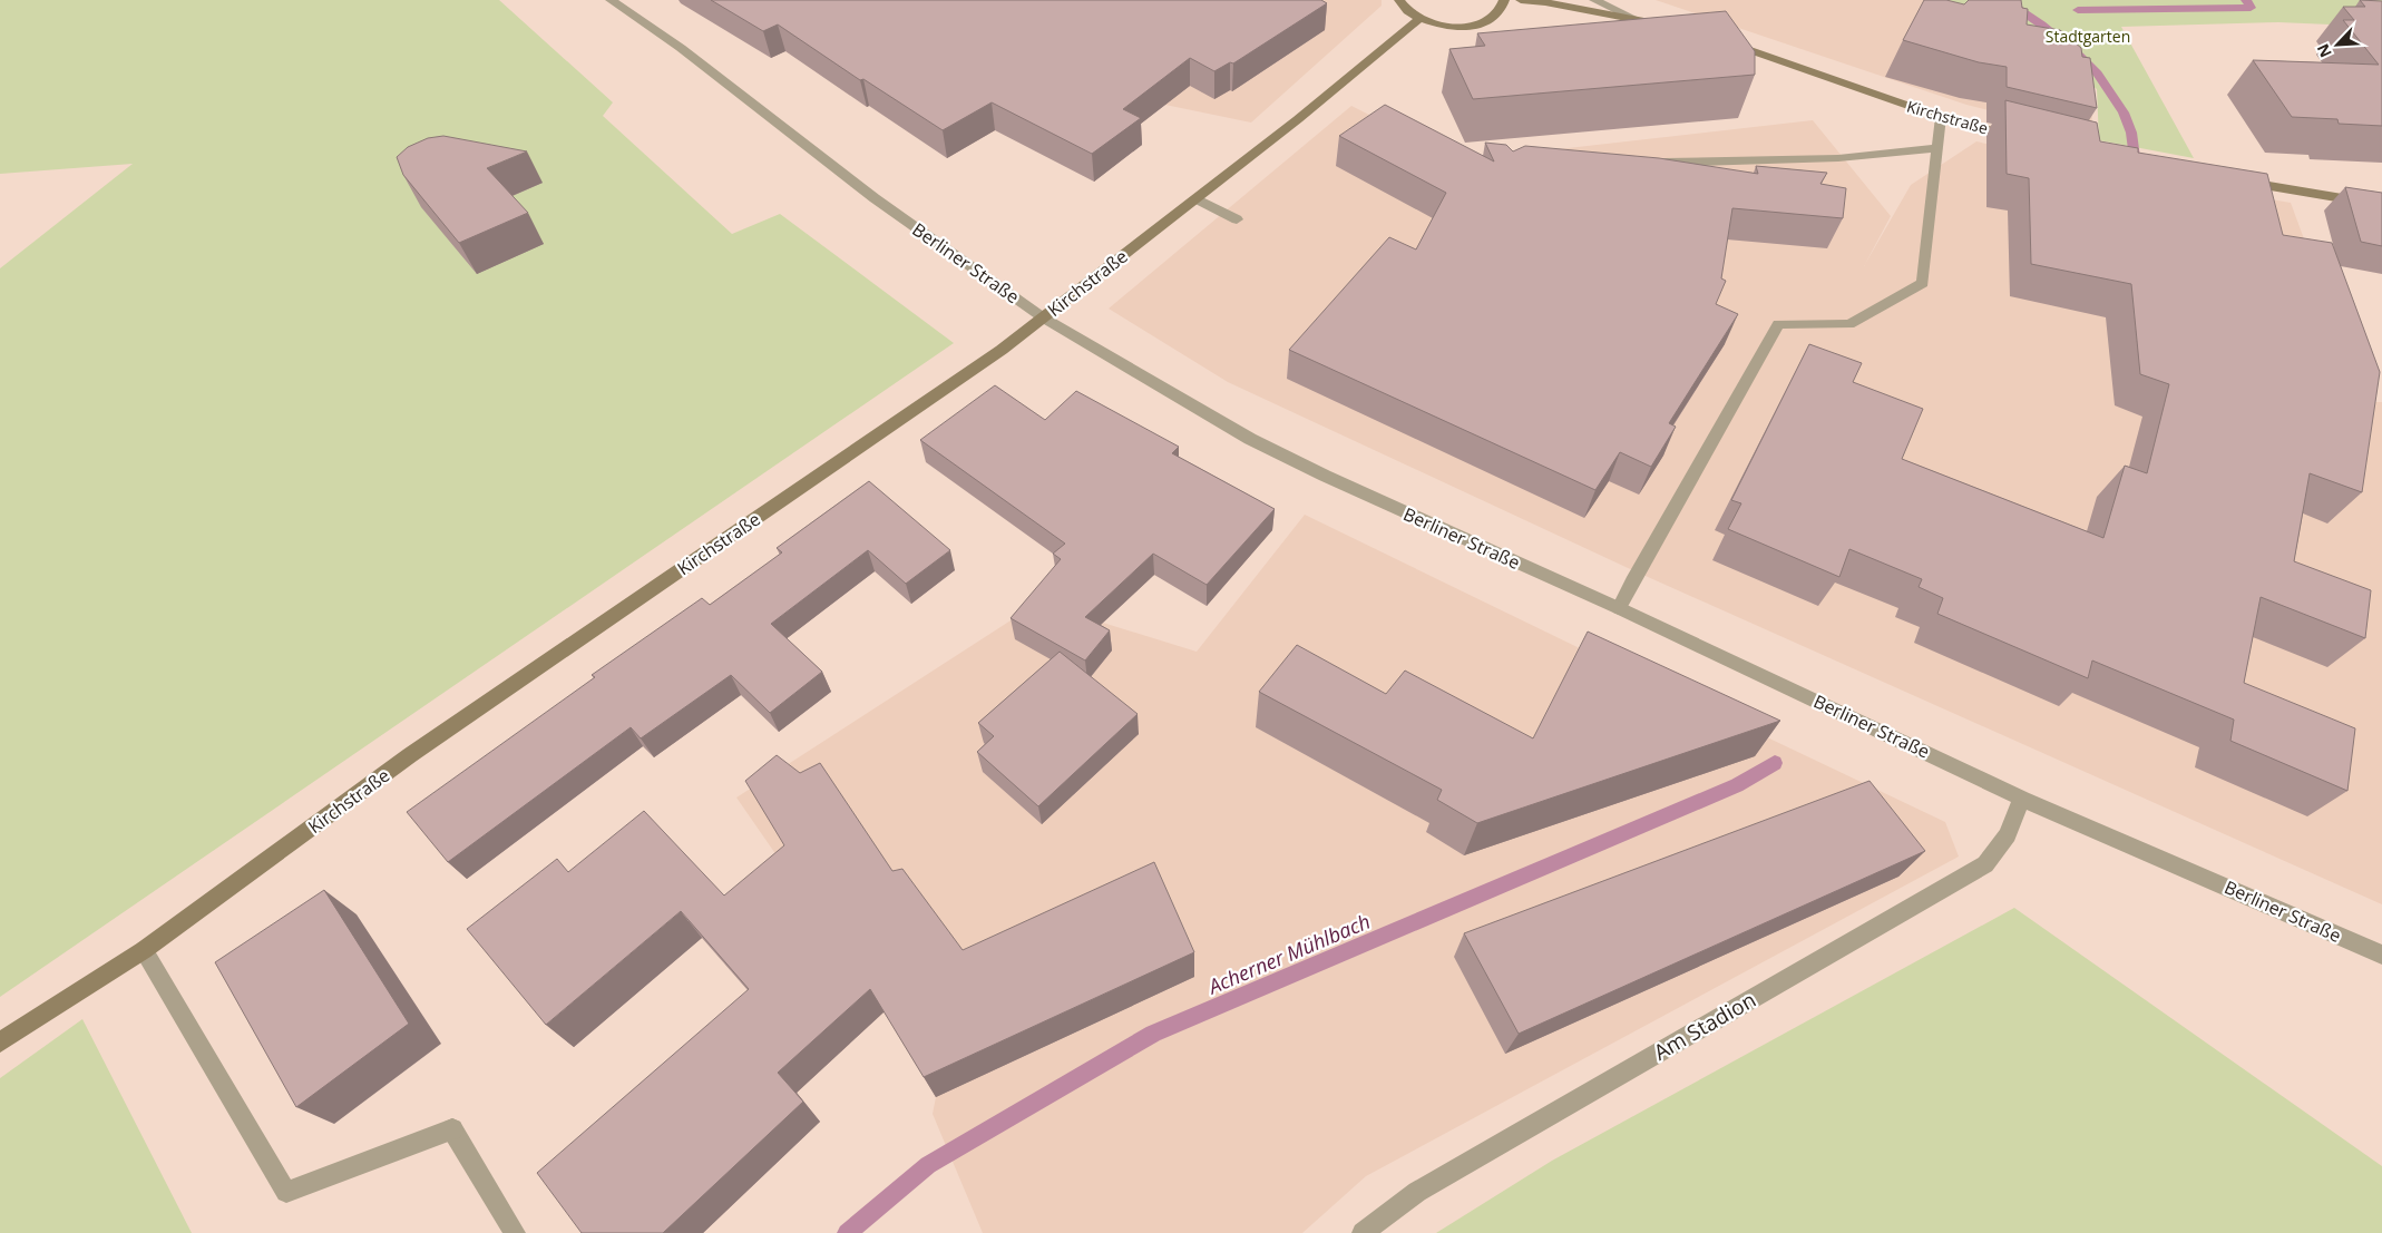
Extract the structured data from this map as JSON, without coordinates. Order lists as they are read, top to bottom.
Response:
{
  "streets": {
    "main road": ["Kirchstraße"],
    "street": ["Berliner Straße", "Am Stadion"]
  },
  "crossings": [
    ["Kirchstraße", "Berliner Straße"],
    ["Berliner Straße", "Am Stadion"]
  ],
  "water": ["Acherner Mühlbach"],
  "parks": ["Stadtgarten"],
  "north": "bottom left"
}
